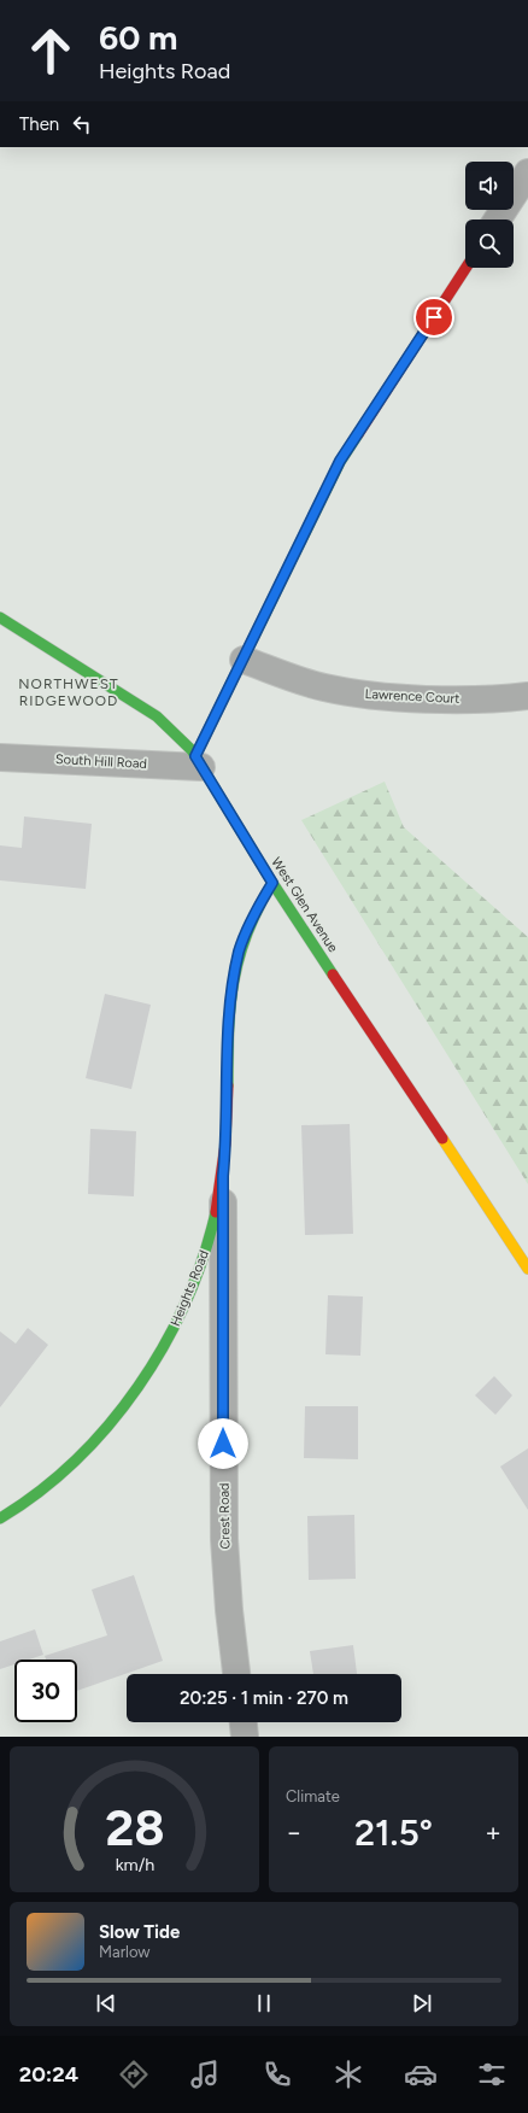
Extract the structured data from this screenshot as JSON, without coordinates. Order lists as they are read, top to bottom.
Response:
{
  "streets": {
    "street": [
      "Lawrence Court",
      "South Hill Road",
      "West Glen Avenue",
      "Heights Road",
      "Crest Road"
    ]
  },
  "crossings": [
    ["South Hill Road", "West Glen Avenue"],
    ["West Glen Avenue", "Heights Road"],
    ["Heights Road", "Crest Road"]
  ],
  "districts": ["NORTHWEST RIDGEWOOD"],
  "page": {
    "turn": ["60 m", "Heights Road"],
    "then": "Then",
    "limit": "30",
    "trip": "20:25 · 1 min · 270 m",
    "tile": "Climate",
    "heat": ["−", "21.5°", "+"],
    "song": ["Slow Tide", "Marlow"],
    "tabs": "20:24",
    "gauge": ["28", "km/h"]
  }
}
